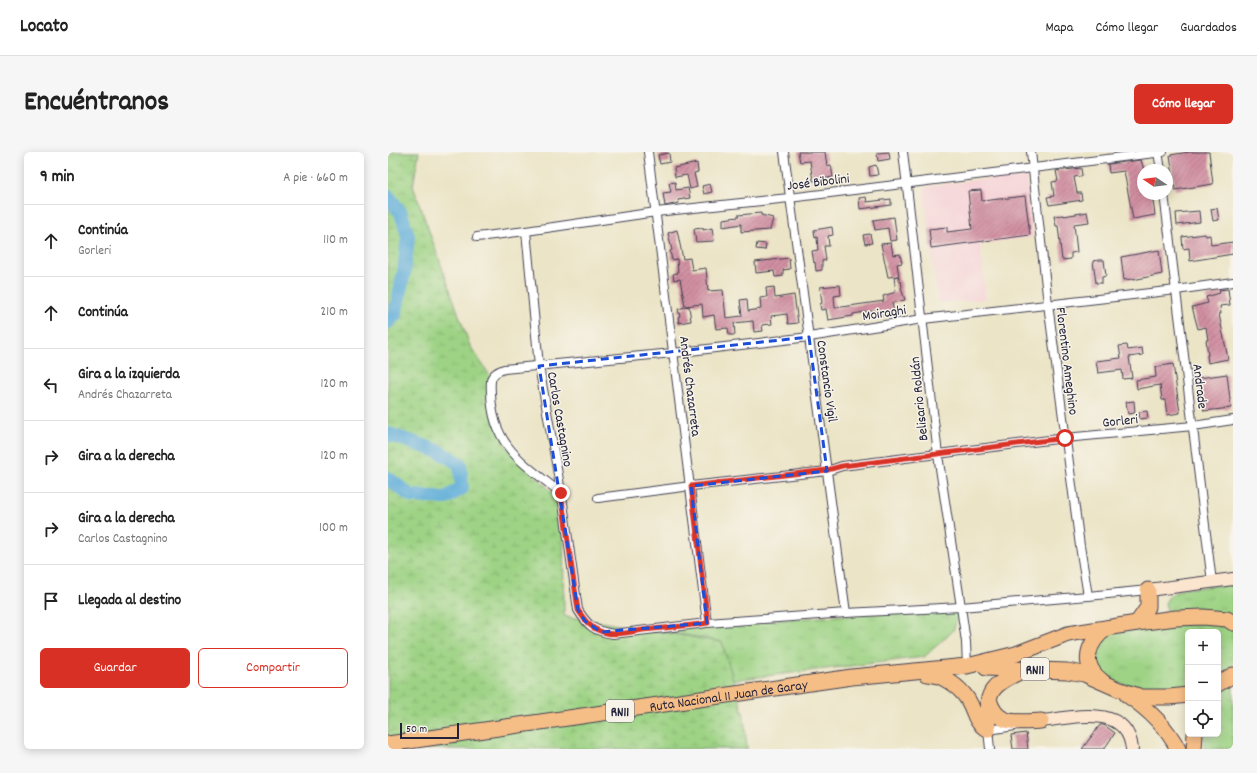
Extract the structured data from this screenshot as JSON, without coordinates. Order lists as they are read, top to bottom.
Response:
{
  "streets": {
    "highway": ["RN11", "Ruta Nacional 11 Juan de Garay"],
    "street": [
      "José Bibolini",
      "Moiraghi",
      "Florentino Ameghino",
      "Constancio Vigil",
      "Andrés Chazarreta",
      "Andrade",
      "Belisario Roldán",
      "Carlos Castagnino",
      "Gorleri"
    ]
  },
  "crossings": [
    ["José Bibolini", "Florentino Ameghino"],
    ["José Bibolini", "Constancio Vigil"],
    ["José Bibolini", "Andrés Chazarreta"],
    ["José Bibolini", "Belisario Roldán"],
    ["José Bibolini", "Carlos Castagnino"],
    ["Moiraghi", "Florentino Ameghino"],
    ["Moiraghi", "Constancio Vigil"],
    ["Moiraghi", "Andrés Chazarreta"],
    ["Moiraghi", "Andrade"],
    ["Moiraghi", "Belisario Roldán"],
    ["Moiraghi", "Carlos Castagnino"],
    ["Florentino Ameghino", "Gorleri"],
    ["Constancio Vigil", "Gorleri"],
    ["Andrés Chazarreta", "Carlos Castagnino"],
    ["Andrés Chazarreta", "Gorleri"],
    ["Andrade", "Gorleri"],
    ["Belisario Roldán", "Gorleri"],
    ["Belisario Roldán", "Ruta Nacional 11 Juan de Garay"]
  ],
  "scale_bar": "50 m",
  "north": "left",
  "page": {
    "header": "Locato",
    "nav": ["Mapa", "Cómo llegar", "Guardados"],
    "title": "Encuéntranos",
    "buttons": [
      "Cómo llegar",
      ["Guardar", "Compartir"]
    ],
    "heading": ["9 min", "A pie · 660 m"],
    "list": [
      ["Continúa", "Gorleri", "110 m"],
      ["Continúa", "210 m"],
      ["Gira a la izquierda", "Andrés Chazarreta", "120 m"],
      ["Gira a la derecha", "120 m"],
      ["Gira a la derecha", "Carlos Castagnino", "100 m"],
      "Llegada al destino"
    ],
    "map_buttons": ["+", "−"],
    "scale": "50 m"
  }
}
